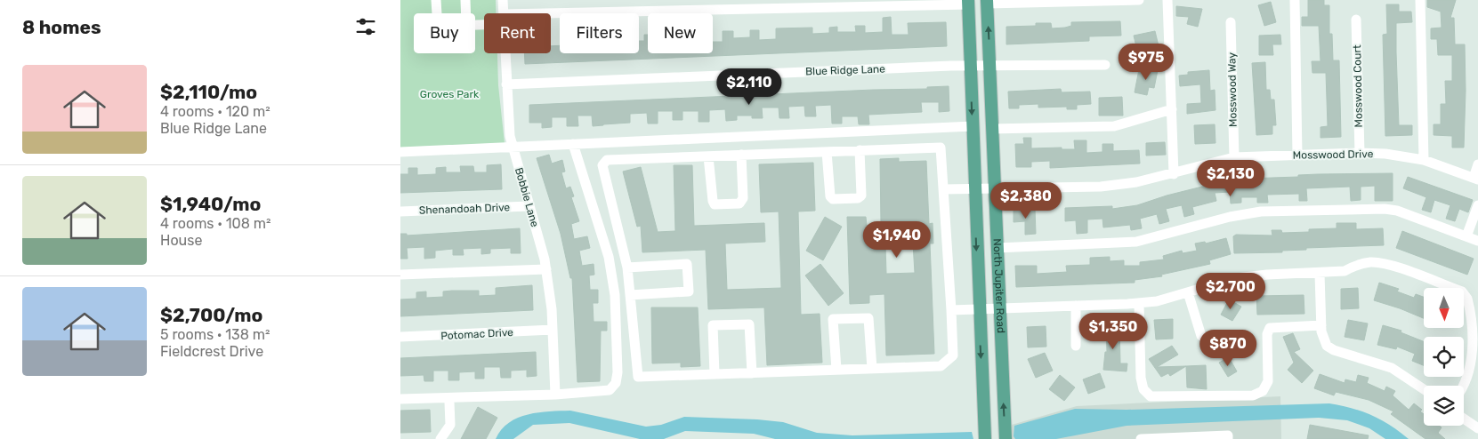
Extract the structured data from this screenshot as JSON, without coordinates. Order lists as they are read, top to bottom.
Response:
{
  "streets": {
    "main road": ["North Jupiter Road"],
    "street": [
      "Blue Ridge Lane",
      "Mosswood Court",
      "Mosswood Way",
      "Mosswood Drive",
      "Bobbie Lane",
      "Shenandoah Drive",
      "Potomac Drive"
    ]
  },
  "crossings": [
    ["Blue Ridge Lane", "Bobbie Lane"],
    ["Blue Ridge Lane", "North Jupiter Road"],
    ["Mosswood Court", "Mosswood Drive"],
    ["Mosswood Way", "Mosswood Drive"],
    ["Mosswood Drive", "North Jupiter Road"],
    ["Bobbie Lane", "Shenandoah Drive"],
    ["Bobbie Lane", "Potomac Drive"]
  ],
  "parks": ["Groves Park"],
  "north": "bottom",
  "page": {
    "heading": "8 homes",
    "chip": [
      "Buy",
      "Rent",
      "Filters",
      "New"
    ],
    "price": [
      "$975",
      "$2,110",
      "$2,130",
      "$2,380",
      "$1,940",
      "$2,700",
      "$1,350",
      "$870"
    ],
    "list": [
      {
        "name": "$2,110/mo",
        "note": "4 rooms · 120 m² · Blue Ridge Lane"
      },
      {
        "name": "$1,940/mo",
        "note": "4 rooms · 108 m² · House"
      },
      {
        "name": "$2,700/mo",
        "note": "5 rooms · 138 m² · Fieldcrest Drive"
      }
    ]
  }
}
